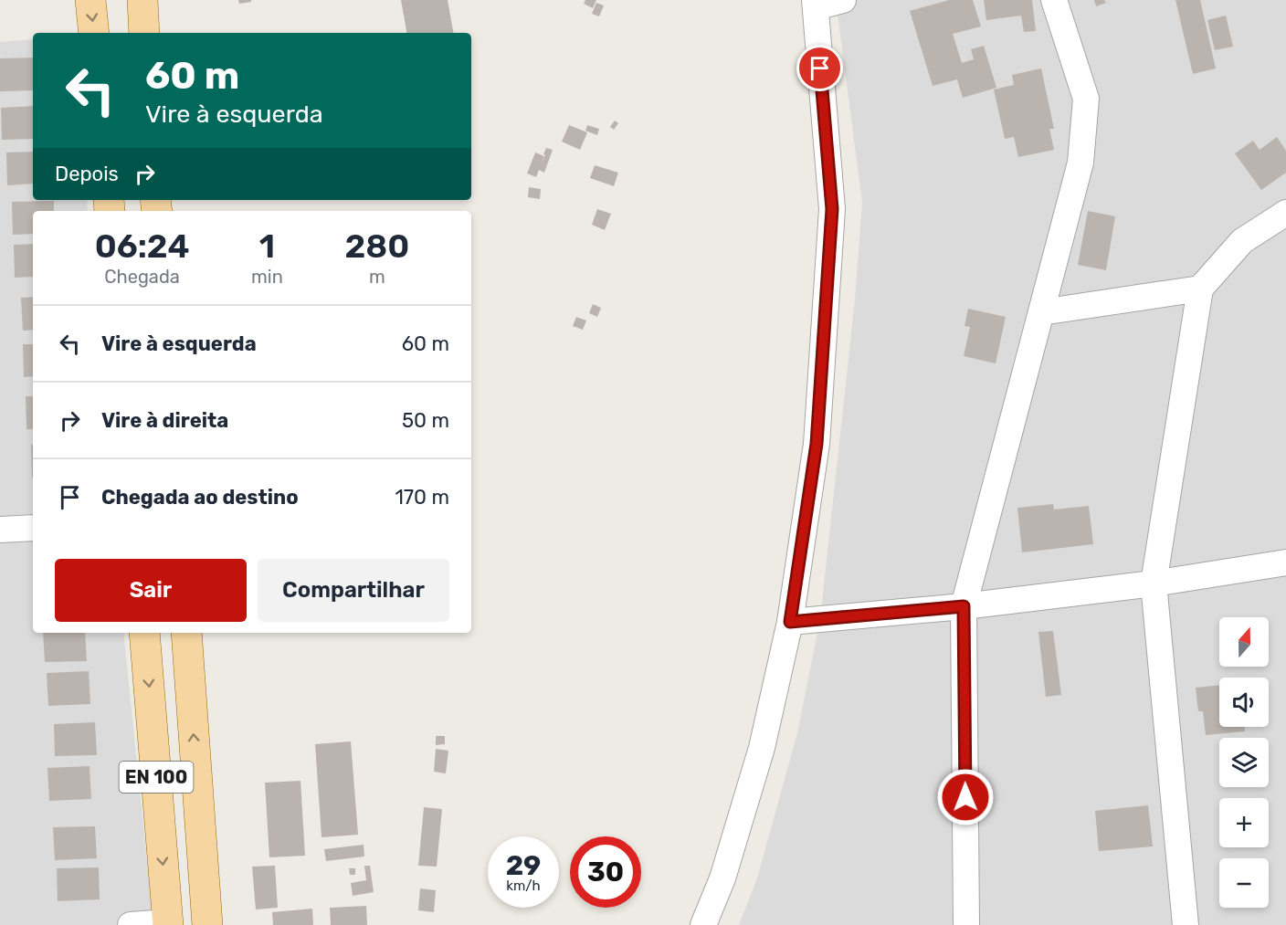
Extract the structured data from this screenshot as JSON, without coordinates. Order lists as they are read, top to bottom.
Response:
{
  "streets": {
    "main road": ["EN 100"]
  },
  "north": "top",
  "page": {
    "turn": ["60 m", "Vire à esquerda"],
    "then": "Depois",
    "eta": [
      "06:24",
      "Chegada",
      "1",
      "min",
      "280",
      "m"
    ],
    "list": [
      {
        "name": "Vire à esquerda",
        "value": "60 m"
      },
      {
        "name": "Vire à direita",
        "value": "50 m"
      },
      {
        "name": "Chegada ao destino",
        "value": "170 m"
      }
    ],
    "buttons": ["Sair", "Compartilhar"],
    "map_buttons": ["+", "−"],
    "speed": "29 km/h",
    "limit": "30"
  }
}
